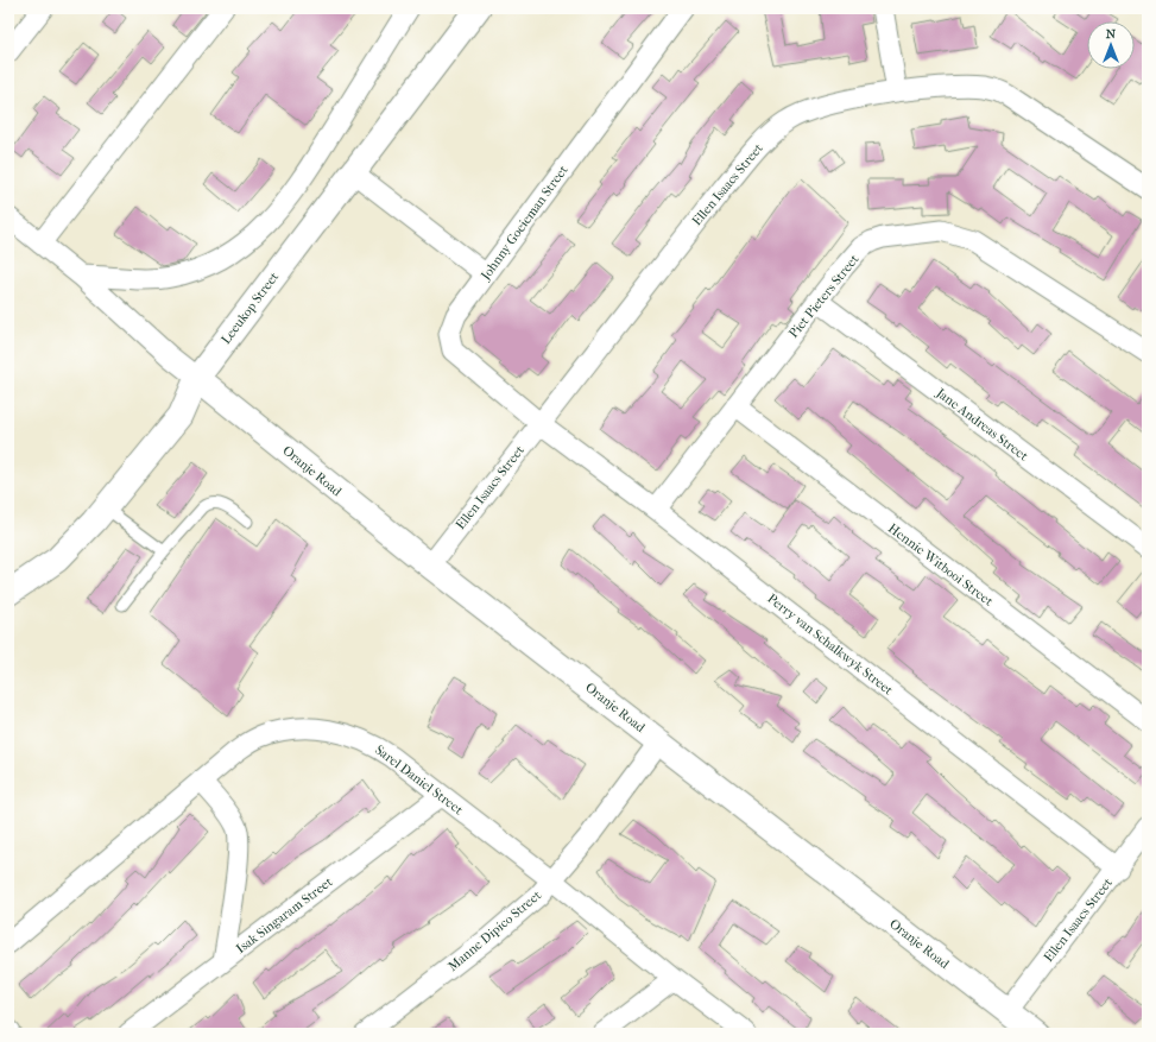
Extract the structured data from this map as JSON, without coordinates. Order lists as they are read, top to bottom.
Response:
{
  "streets": {
    "street": [
      "Ellen Isaacs Street",
      "Johnny Goeieman Street",
      "Piet Pieters Street",
      "Leeukop Street",
      "Jane Andreas Street",
      "Oranje Road",
      "Hennie Witbooi Street",
      "Perry van Schalkwyk Street",
      "Sarel Daniel Street",
      "Isak Singaram Street",
      "Manne Dipico Street"
    ]
  },
  "crossings": [
    ["Ellen Isaacs Street", "Johnny Goeieman Street"],
    ["Ellen Isaacs Street", "Oranje Road"],
    ["Ellen Isaacs Street", "Perry van Schalkwyk Street"],
    ["Johnny Goeieman Street", "Perry van Schalkwyk Street"],
    ["Piet Pieters Street", "Jane Andreas Street"],
    ["Piet Pieters Street", "Hennie Witbooi Street"],
    ["Piet Pieters Street", "Perry van Schalkwyk Street"],
    ["Leeukop Street", "Oranje Road"],
    ["Oranje Road", "Manne Dipico Street"],
    ["Sarel Daniel Street", "Isak Singaram Street"],
    ["Sarel Daniel Street", "Manne Dipico Street"]
  ],
  "north": "top"
}
